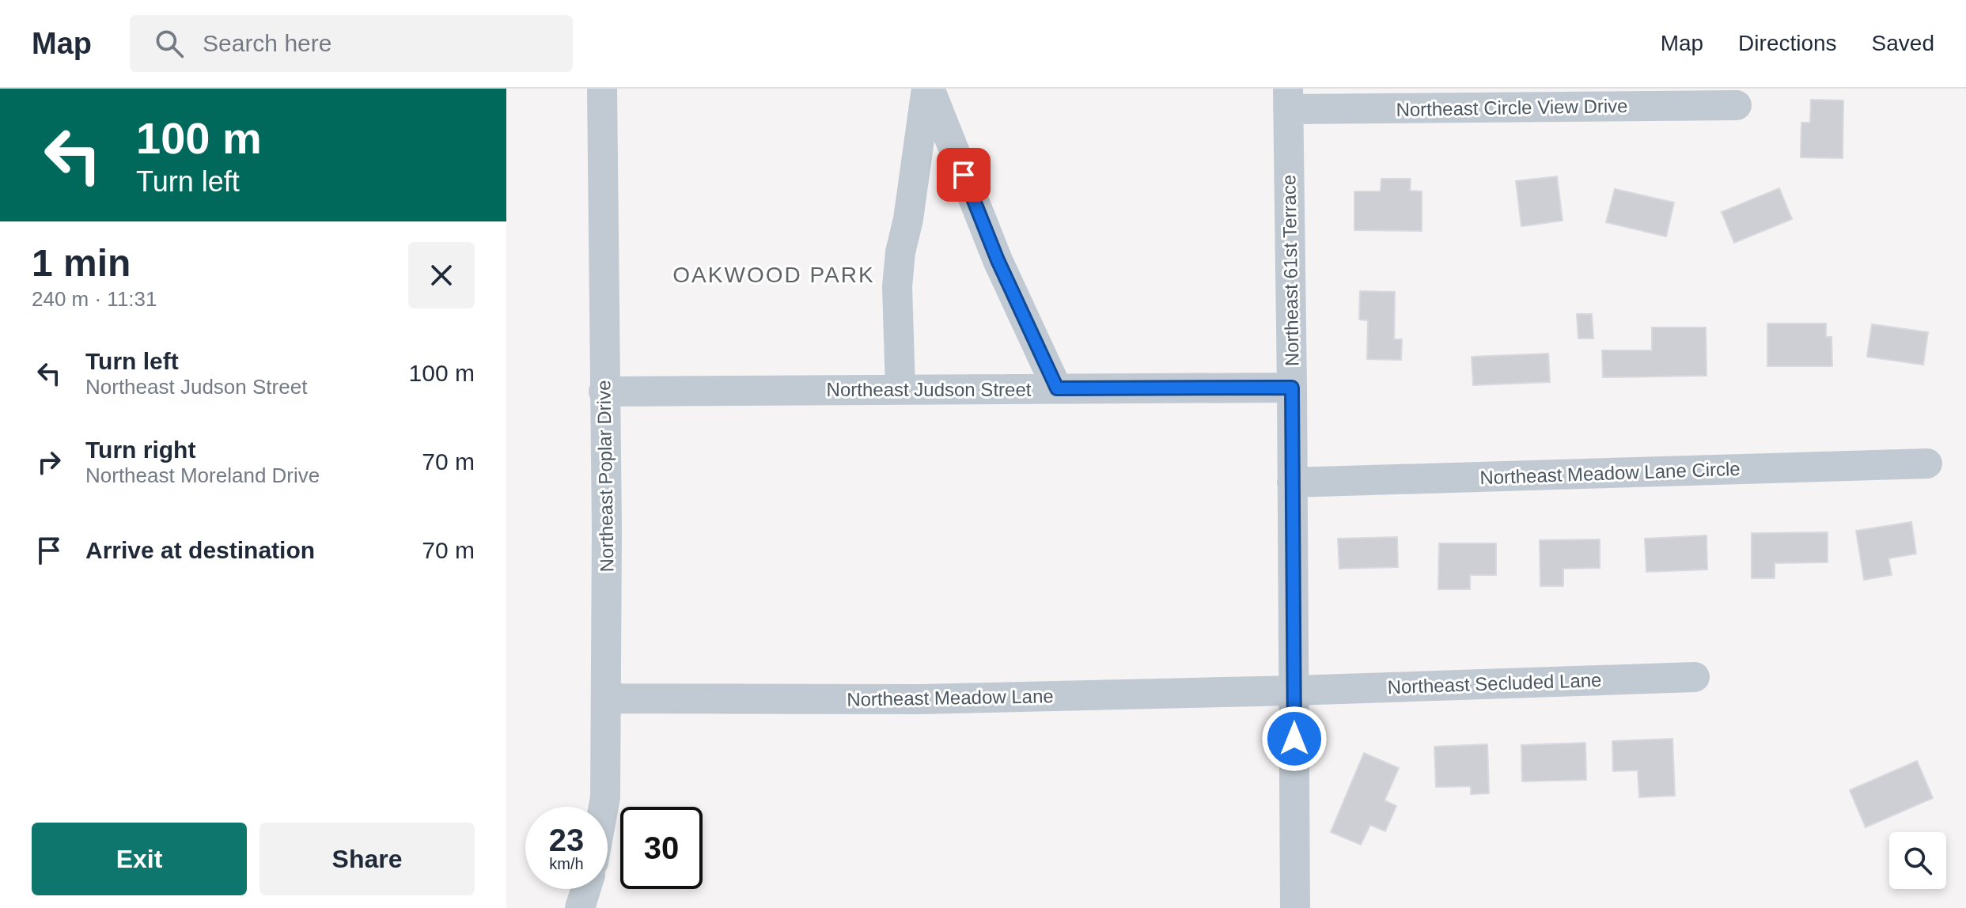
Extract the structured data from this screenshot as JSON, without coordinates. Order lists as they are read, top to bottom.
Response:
{
  "streets": {
    "street": [
      "Northeast Circle View Drive",
      "Northeast 61st Terrace",
      "Northeast Judson Street",
      "Northeast Meadow Lane Circle",
      "Northeast Poplar Drive",
      "Northeast Secluded Lane",
      "Northeast Meadow Lane"
    ]
  },
  "crossings": [
    ["Northeast Circle View Drive", "Northeast 61st Terrace"],
    ["Northeast 61st Terrace", "Northeast Judson Street"],
    ["Northeast 61st Terrace", "Northeast Meadow Lane Circle"],
    ["Northeast 61st Terrace", "Northeast Secluded Lane"],
    ["Northeast 61st Terrace", "Northeast Meadow Lane"],
    ["Northeast Judson Street", "Northeast Poplar Drive"],
    ["Northeast Poplar Drive", "Northeast Meadow Lane"],
    ["Northeast Secluded Lane", "Northeast Meadow Lane"]
  ],
  "districts": ["OAKWOOD PARK"],
  "page": {
    "header": "Map",
    "search": "Search here",
    "nav": ["Map", "Directions", "Saved"],
    "turn": ["100 m", "Turn left"],
    "heading": ["1 min", "240 m · 11:31"],
    "list": [
      {
        "name": "Turn left",
        "note": "Northeast Judson Street",
        "value": "100 m"
      },
      {
        "name": "Turn right",
        "note": "Northeast Moreland Drive",
        "value": "70 m"
      },
      {
        "name": "Arrive at destination",
        "value": "70 m"
      }
    ],
    "speed": "23 km/h",
    "limit": "30",
    "buttons": ["Exit", "Share"]
  }
}
